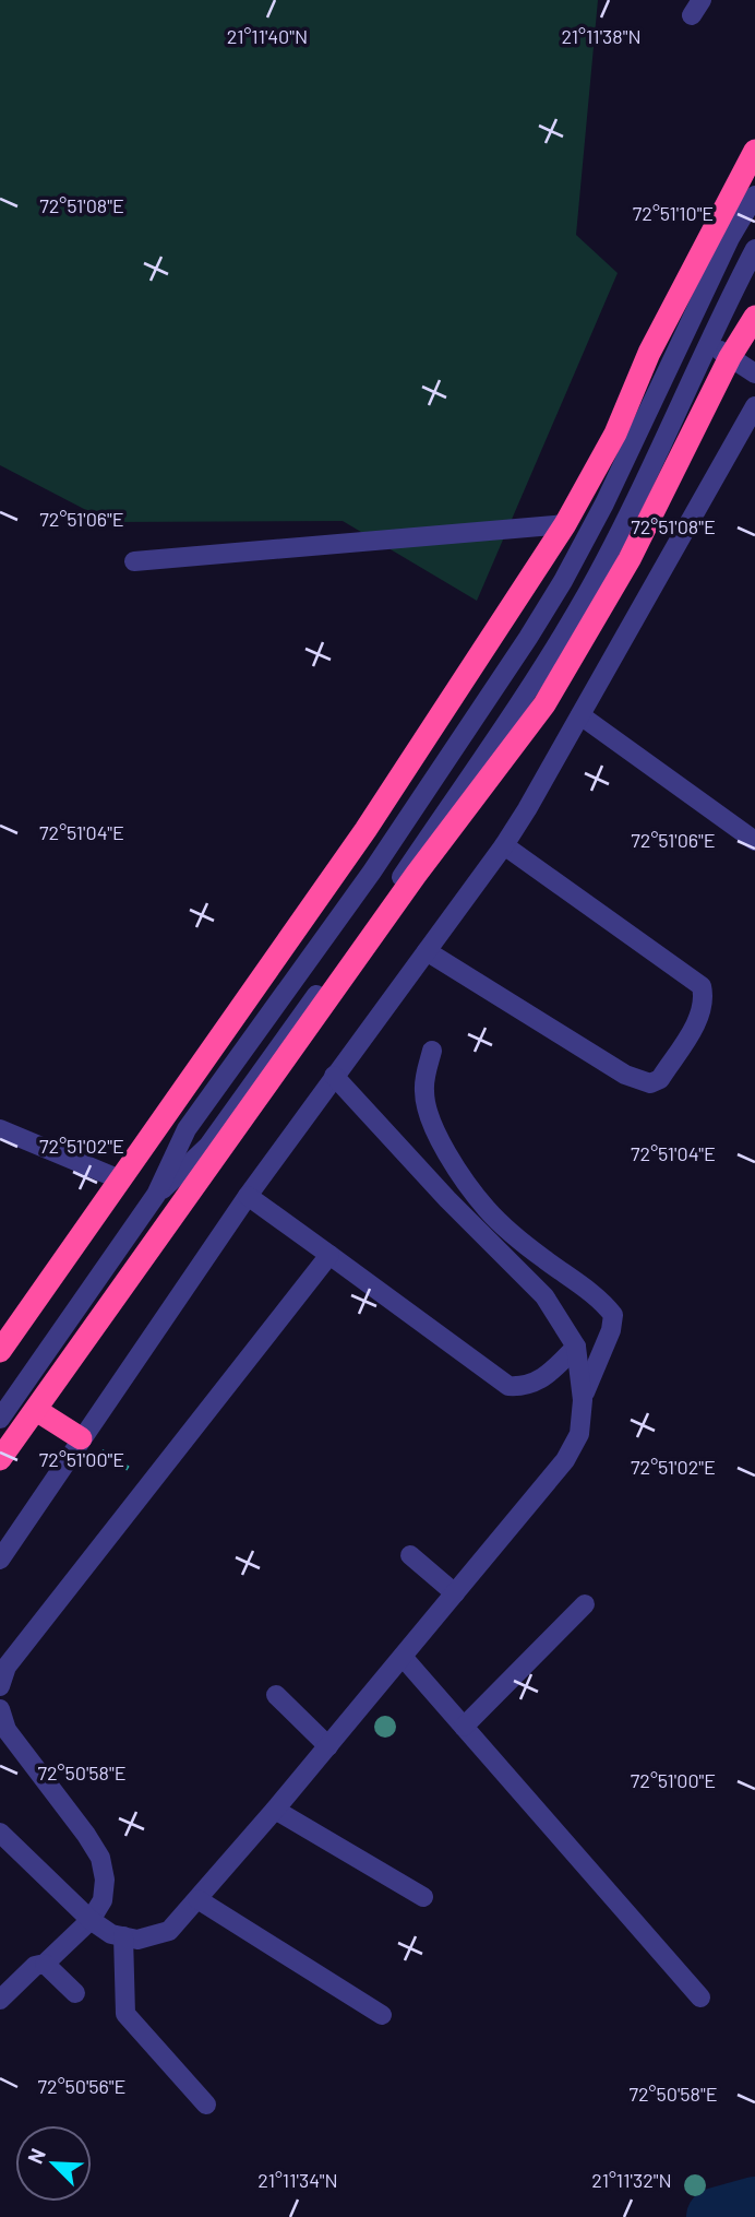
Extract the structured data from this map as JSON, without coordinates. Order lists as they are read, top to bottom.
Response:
{
  "north": "top left",
  "coordinates": [
    "21°11'40\"N",
    "21°11'38\"N",
    "72°51'08\"E",
    "72°51'10\"E",
    "72°51'06\"E",
    "72°51'04\"E",
    "72°51'02\"E",
    "72°51'00\"E",
    "72°50'58\"E",
    "72°50'56\"E",
    "21°11'34\"N",
    "21°11'32\"N"
  ]
}
